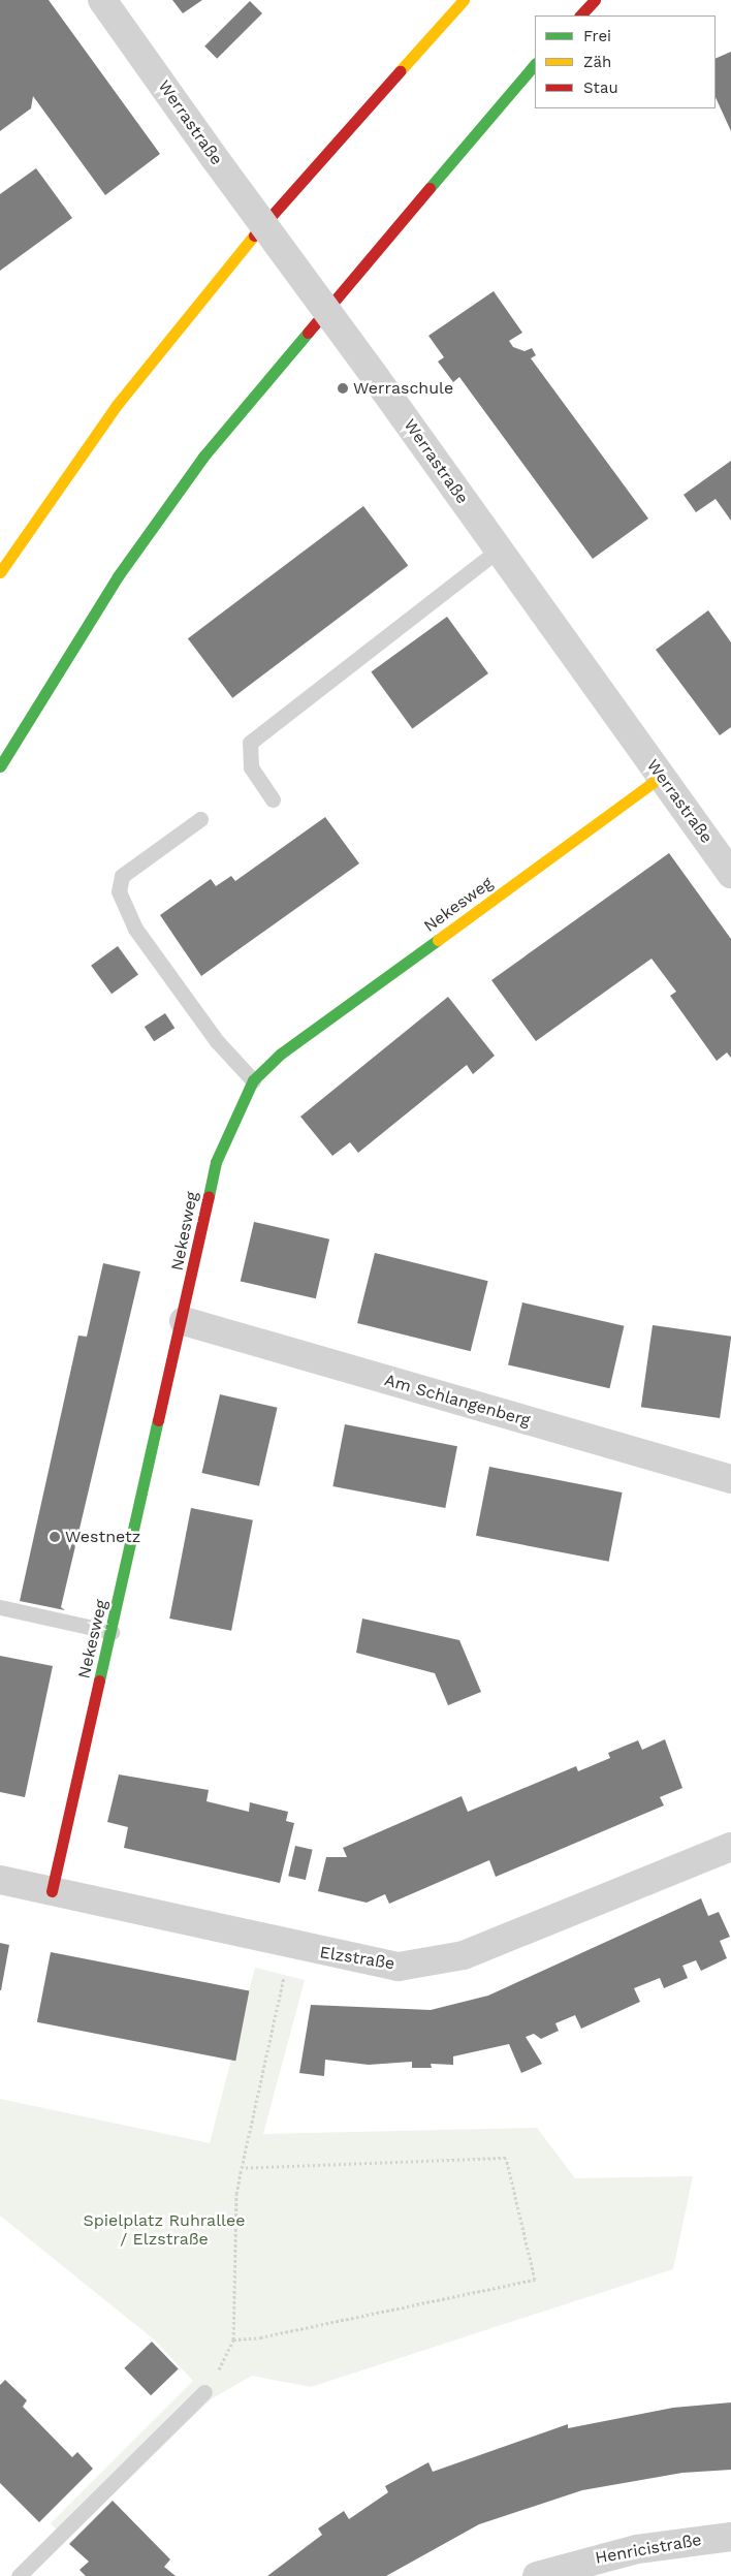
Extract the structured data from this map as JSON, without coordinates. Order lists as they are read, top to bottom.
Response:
{
  "streets": {
    "main road": ["Nekesweg"],
    "street": [
      "Werrastraße",
      "Am Schlangenberg",
      "Elzstraße",
      "Henricistraße"
    ]
  },
  "crossings": [
    ["Werrastraße", "Nekesweg"],
    ["Nekesweg", "Am Schlangenberg"],
    ["Nekesweg", "Elzstraße"]
  ],
  "parks": ["Spielplatz Ruhrallee / Elzstraße"],
  "places": ["Werraschule", "Westnetz"],
  "legend": ["Frei", "Zäh", "Stau"]
}
